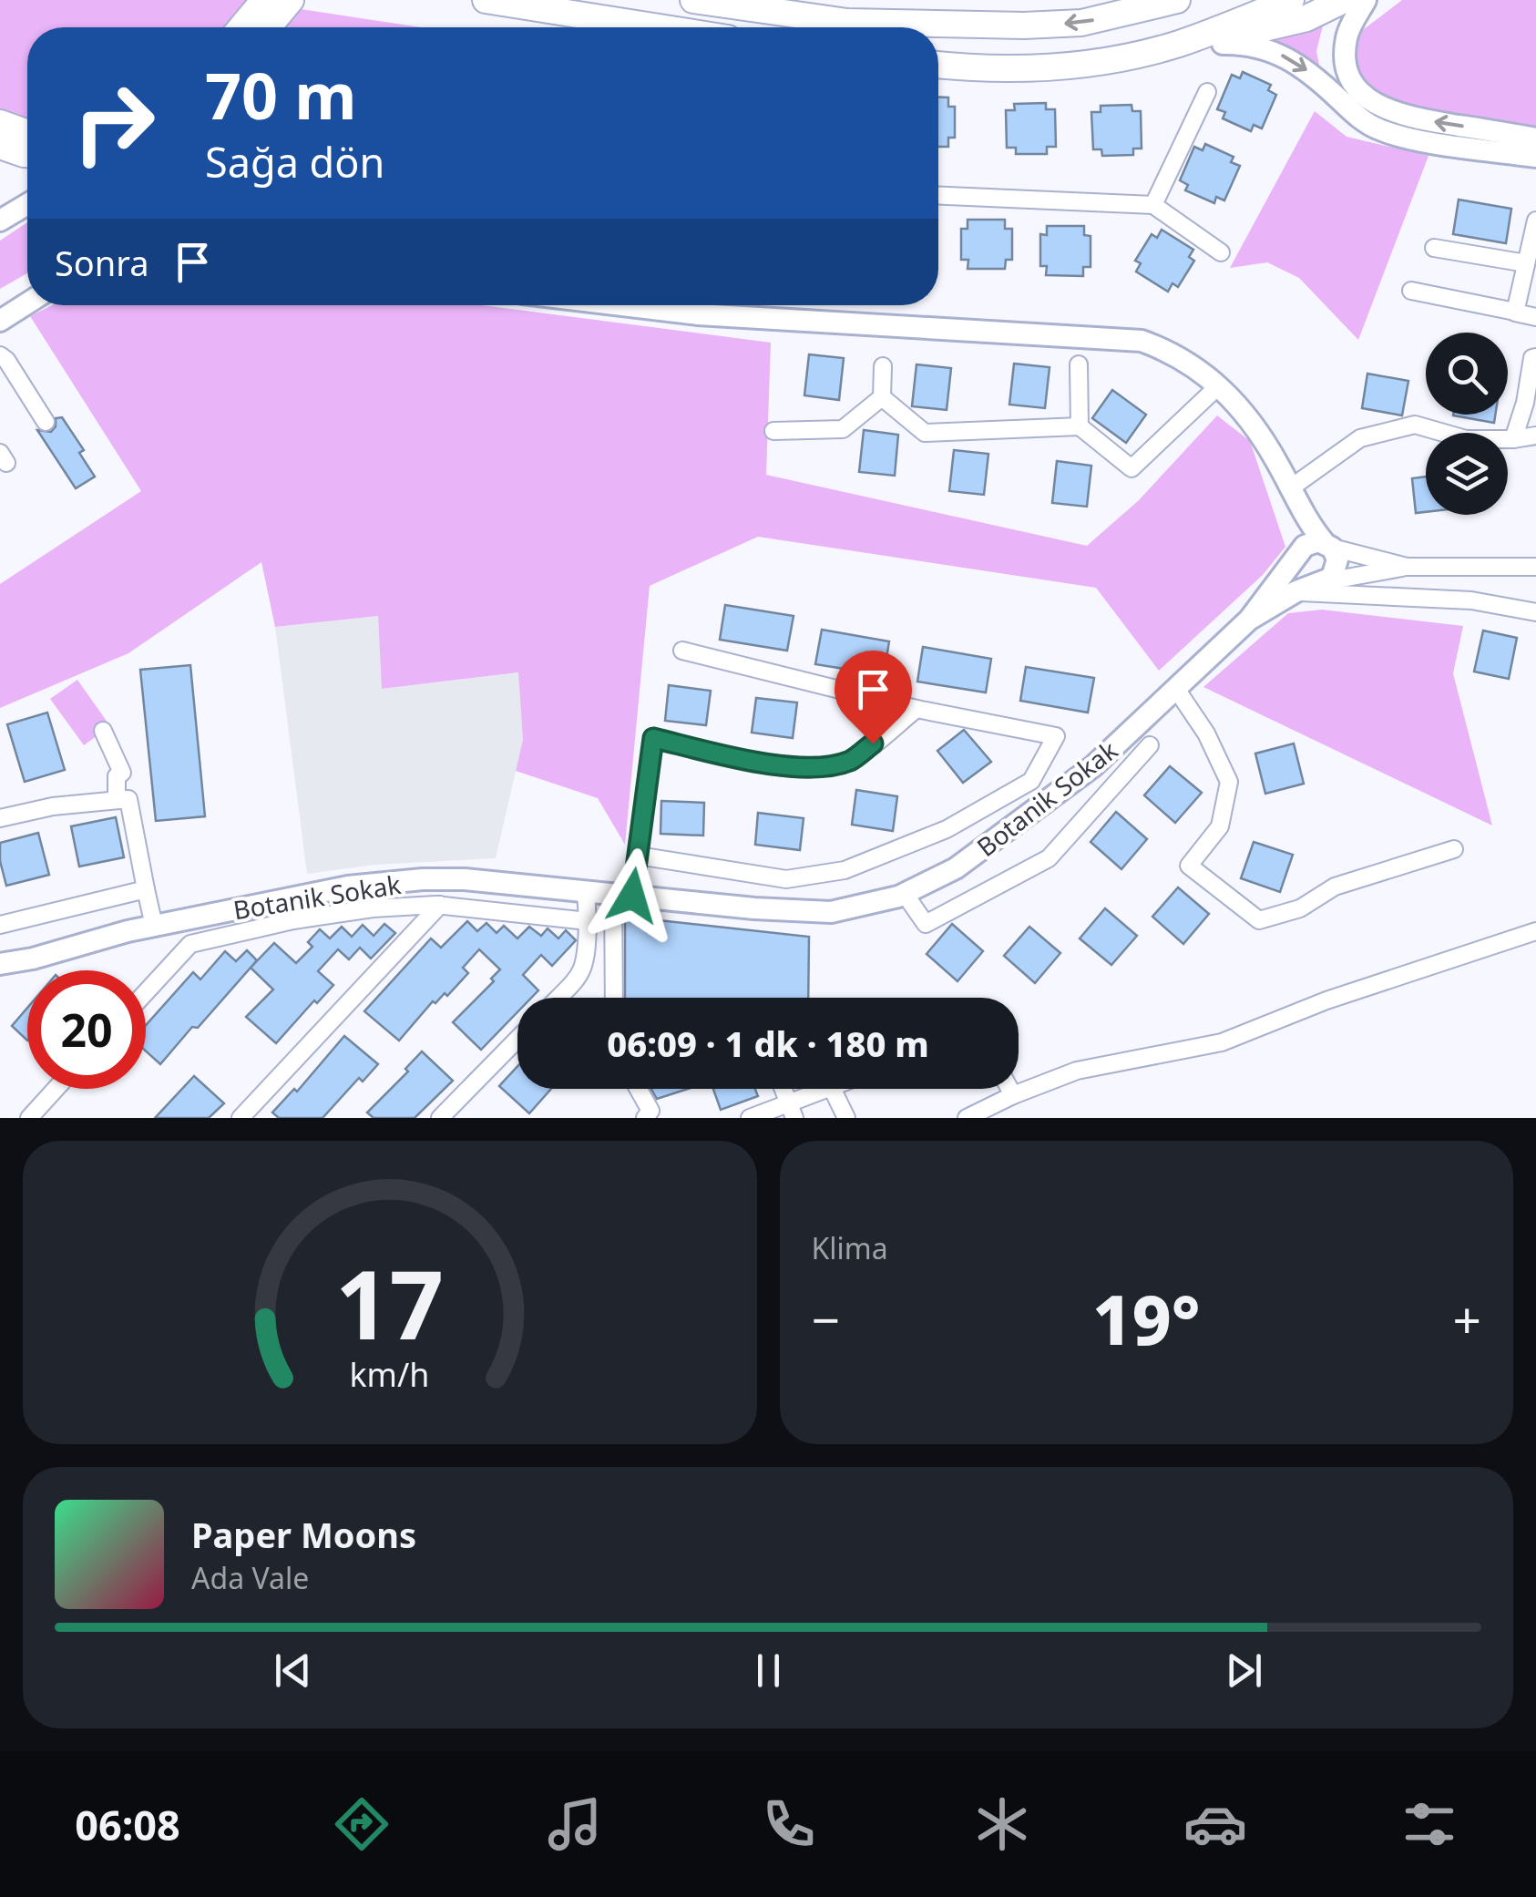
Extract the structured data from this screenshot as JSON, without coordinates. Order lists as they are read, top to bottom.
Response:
{
  "streets": {
    "main road": ["Botanik Sokak"]
  },
  "page": {
    "turn": ["70 m", "Sağa dön"],
    "then": "Sonra",
    "limit": "20",
    "trip": "06:09 · 1 dk · 180 m",
    "tile": "Klima",
    "heat": ["−", "19°", "+"],
    "song": ["Paper Moons", "Ada Vale"],
    "tabs": "06:08",
    "gauge": ["17", "km/h"]
  }
}
